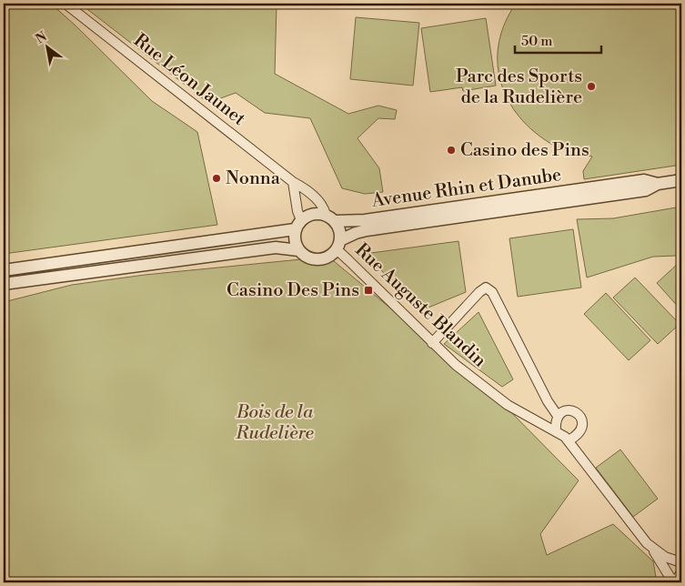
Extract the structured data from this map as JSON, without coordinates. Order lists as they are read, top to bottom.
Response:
{
  "streets": {
    "street": ["Rue Léon Jaunet", "Avenue Rhin et Danube", "Rue Auguste Blandin"]
  },
  "crossings": [
    ["Rue Léon Jaunet", "Avenue Rhin et Danube"],
    ["Rue Léon Jaunet", "Rue Auguste Blandin"],
    ["Avenue Rhin et Danube", "Rue Auguste Blandin"]
  ],
  "parks": ["Bois de la Rudelière"],
  "places": {
    "other": ["Parc des Sports de la Rudelière", "Casino des Pins", "Nonna"],
    "transit": ["Casino Des Pins"]
  },
  "scale_bar": "50 m",
  "north": "top left"
}
